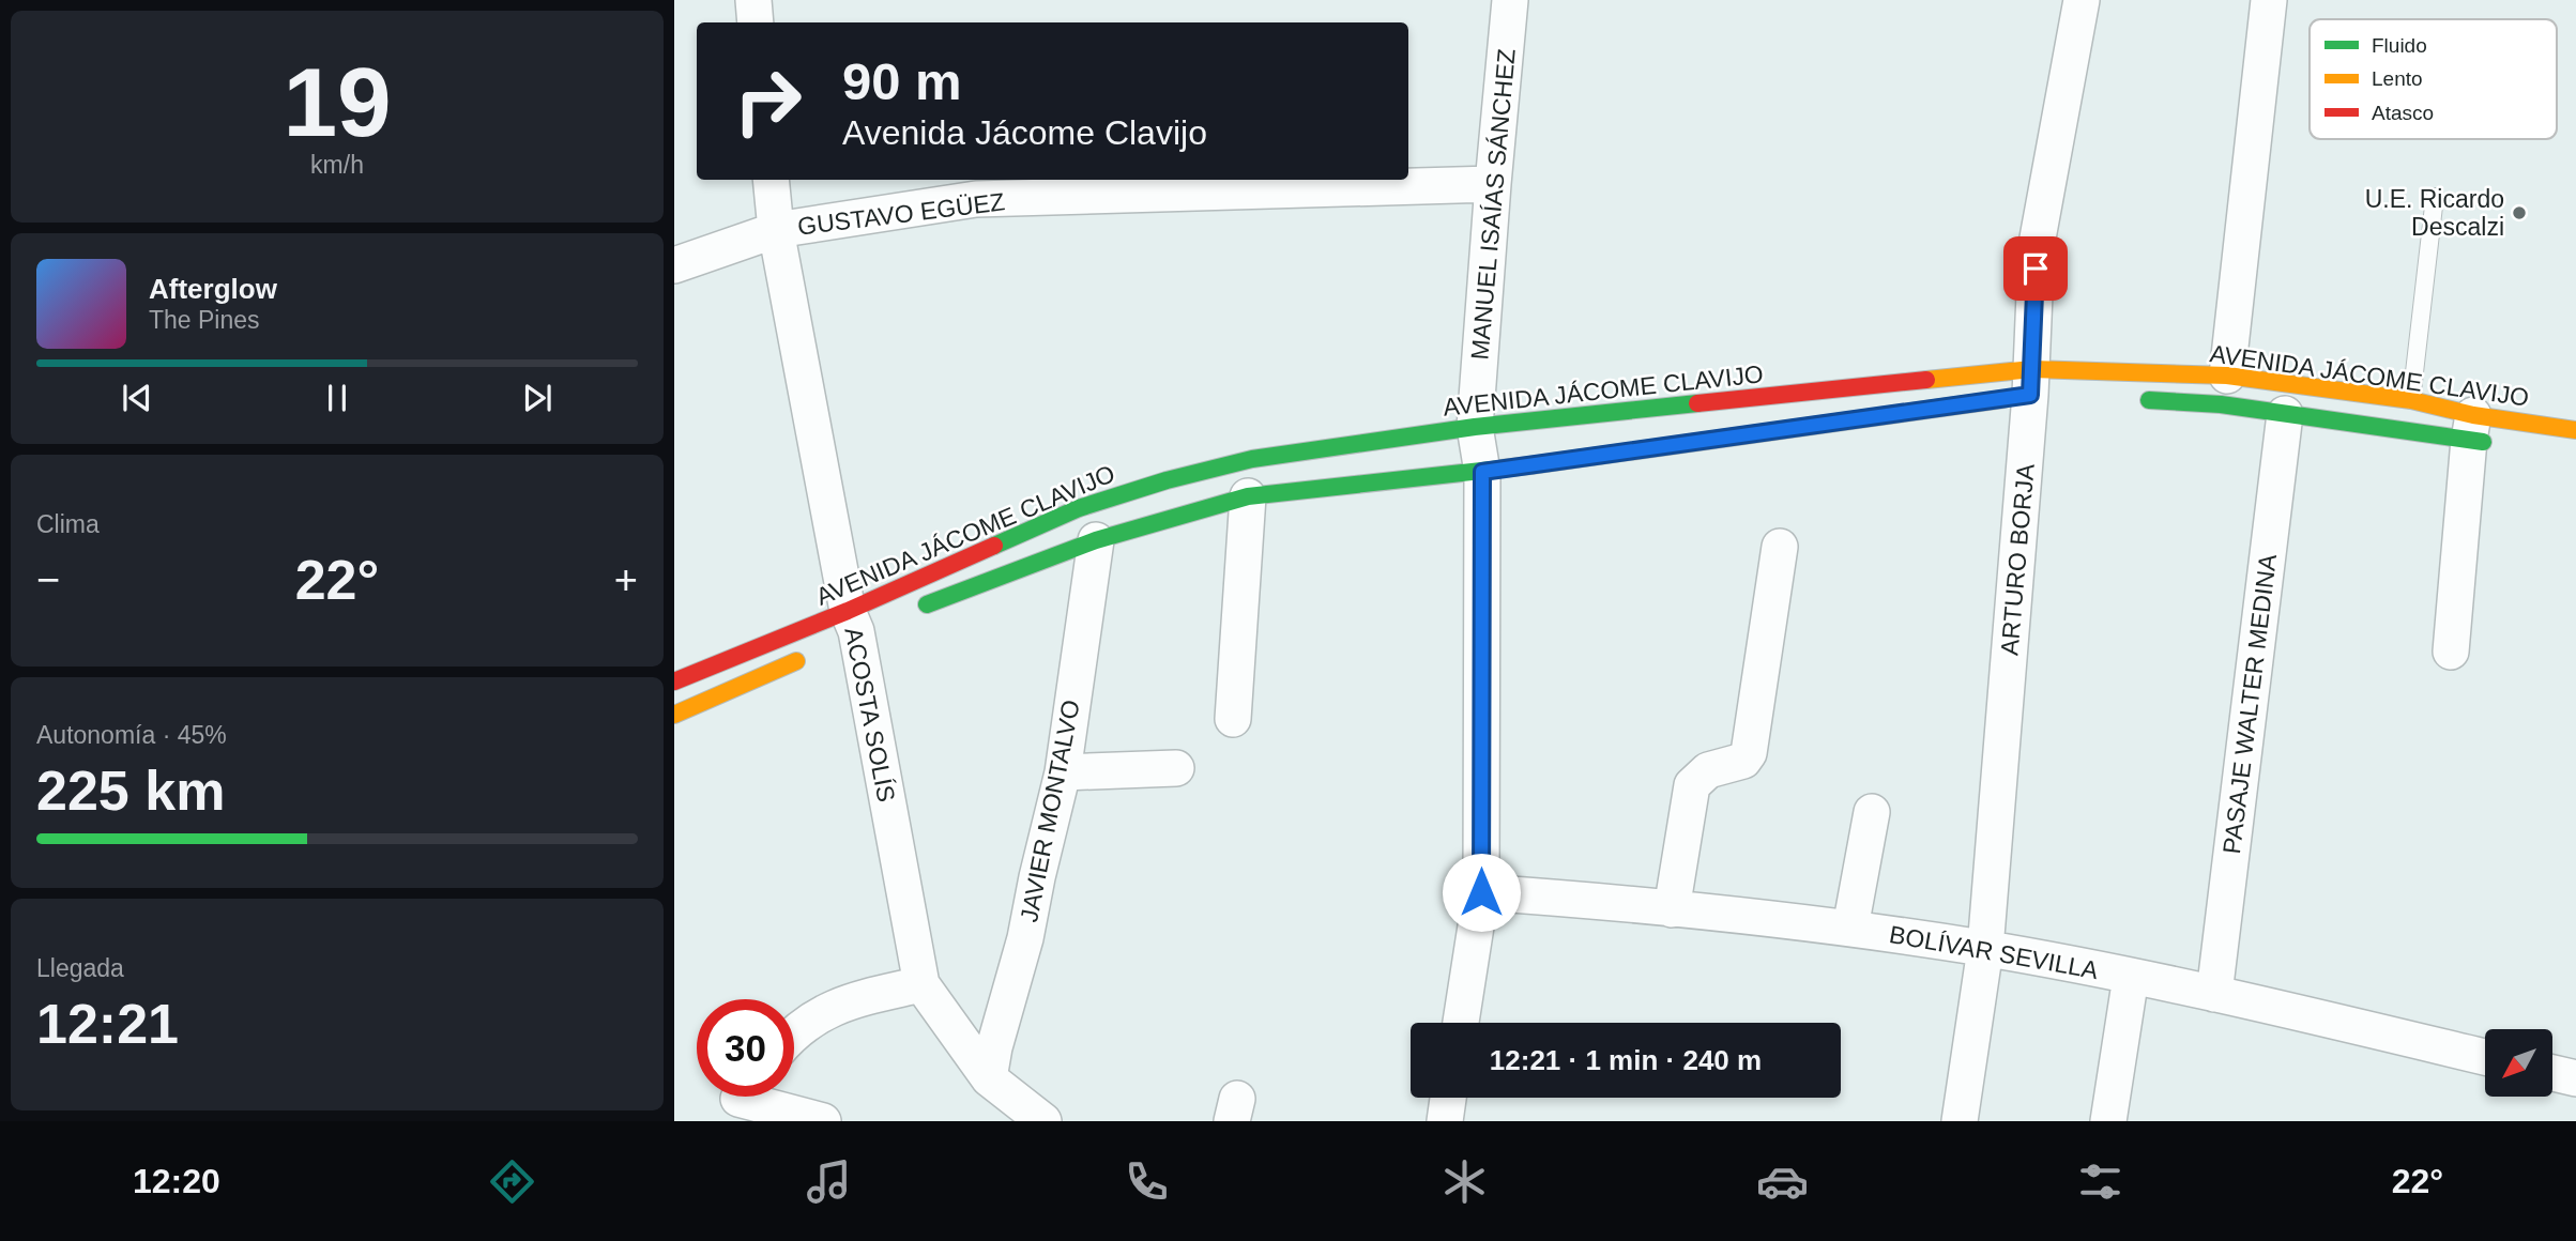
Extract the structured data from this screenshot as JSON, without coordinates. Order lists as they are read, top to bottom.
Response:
{
  "streets": {
    "street": [
      "MANUEL ISAÍAS SÁNCHEZ",
      "GUSTAVO EGÜEZ",
      "AVENIDA JÁCOME CLAVIJO",
      "ARTURO BORJA",
      "PASAJE WALTER MEDINA",
      "ACOSTA SOLÍS",
      "JAVIER MONTALVO",
      "BOLÍVAR SEVILLA"
    ]
  },
  "crossings": [
    ["MANUEL ISAÍAS SÁNCHEZ", "GUSTAVO EGÜEZ"],
    ["MANUEL ISAÍAS SÁNCHEZ", "AVENIDA JÁCOME CLAVIJO"],
    ["MANUEL ISAÍAS SÁNCHEZ", "BOLÍVAR SEVILLA"],
    ["GUSTAVO EGÜEZ", "ACOSTA SOLÍS"],
    ["AVENIDA JÁCOME CLAVIJO", "ARTURO BORJA"],
    ["AVENIDA JÁCOME CLAVIJO", "PASAJE WALTER MEDINA"],
    ["AVENIDA JÁCOME CLAVIJO", "ACOSTA SOLÍS"],
    ["AVENIDA JÁCOME CLAVIJO", "JAVIER MONTALVO"],
    ["ARTURO BORJA", "BOLÍVAR SEVILLA"],
    ["PASAJE WALTER MEDINA", "BOLÍVAR SEVILLA"],
    ["ACOSTA SOLÍS", "JAVIER MONTALVO"]
  ],
  "places": ["U.E. Ricardo Descalzi"],
  "legend": ["Fluido", "Lento", "Atasco"],
  "north": "bottom left",
  "page": {
    "tile": [
      ["19", "km/h"],
      "Clima",
      ["Autonomía · 45%", "225 km"],
      ["Llegada", "12:21"]
    ],
    "turn": ["90 m", "Avenida Jácome Clavijo"],
    "song": ["Afterglow", "The Pines"],
    "heat": ["−", "22°", "+"],
    "limit": "30",
    "trip": "12:21 · 1 min · 240 m",
    "tabs": ["12:20", "22°"]
  }
}
